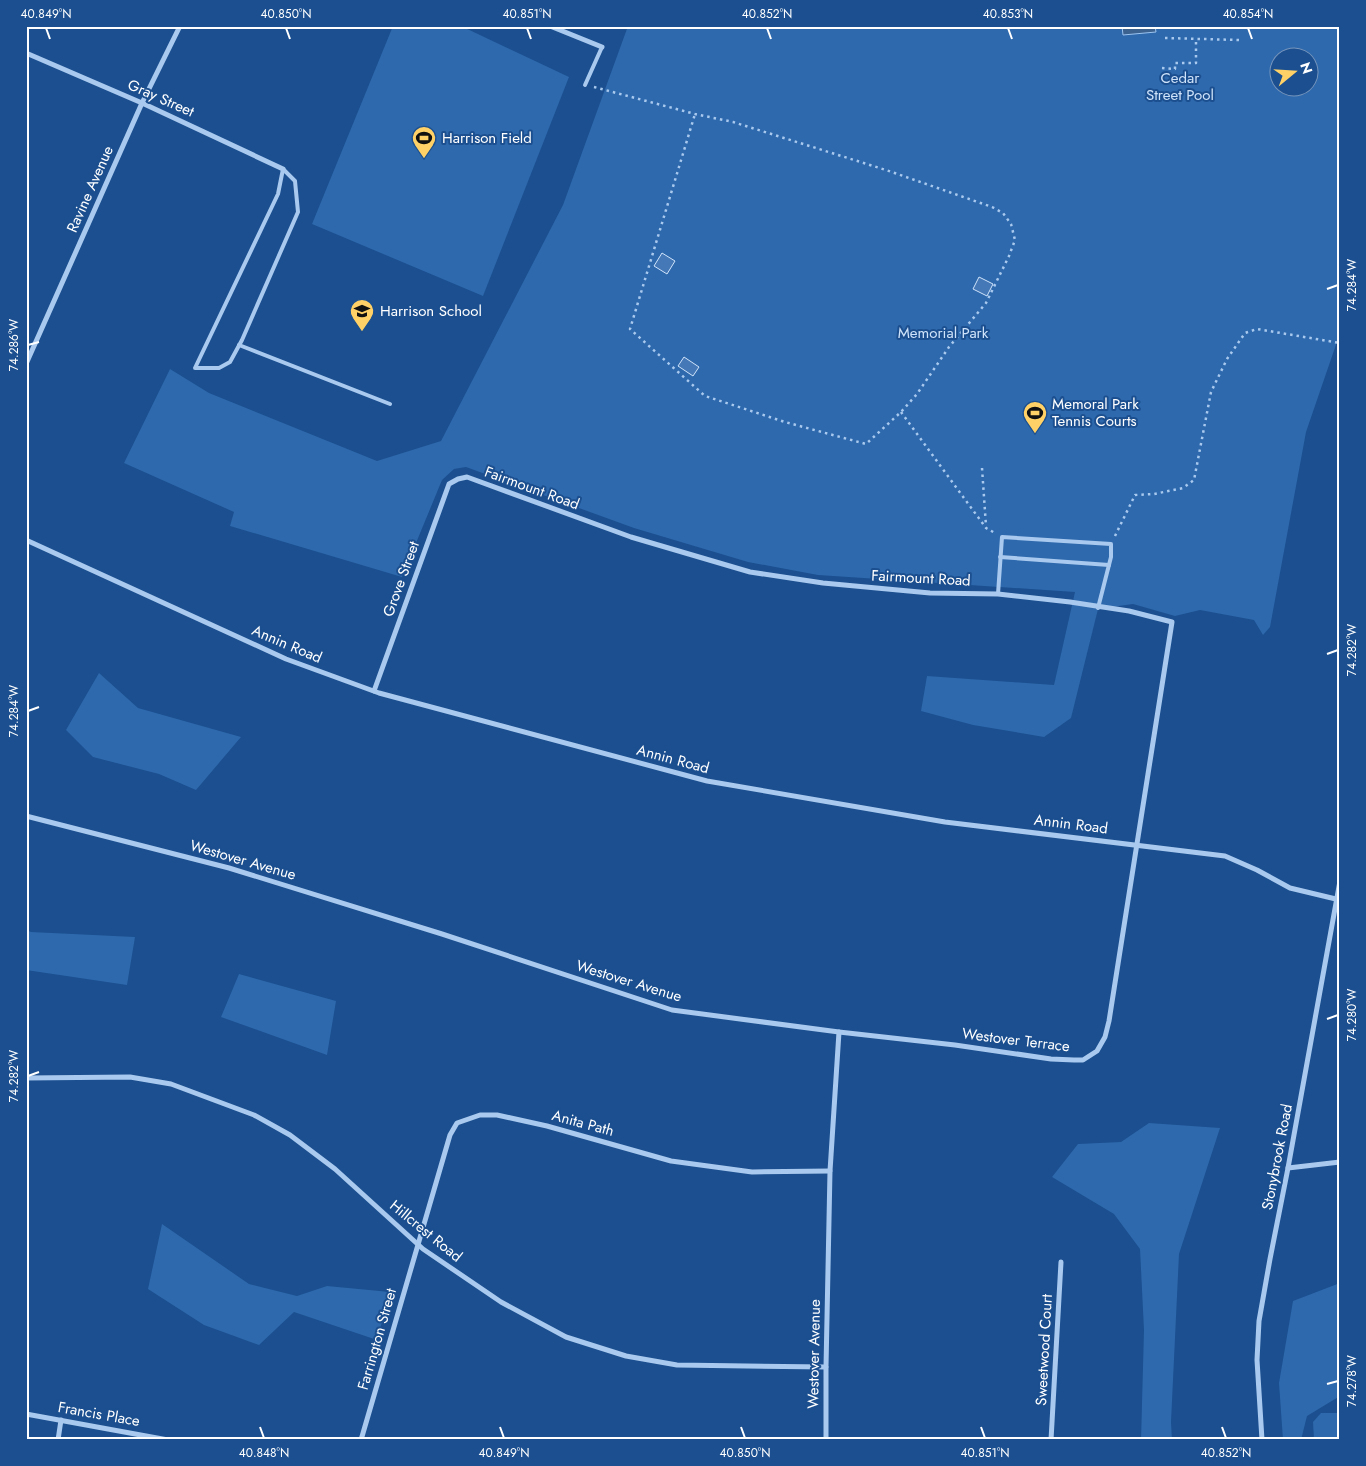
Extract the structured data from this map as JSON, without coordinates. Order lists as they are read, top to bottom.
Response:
{
  "streets": {
    "street": [
      "Gray Street",
      "Ravine Avenue",
      "Fairmount Road",
      "Grove Street",
      "Annin Road",
      "Westover Avenue",
      "Westover Terrace",
      "Anita Path",
      "Stonybrook Road",
      "Hillcrest Road",
      "Farrington Street",
      "Sweetwood Court",
      "Francis Place"
    ]
  },
  "crossings": [
    ["Gray Street", "Ravine Avenue"],
    ["Fairmount Road", "Grove Street"],
    ["Fairmount Road", "Annin Road"],
    ["Fairmount Road", "Westover Terrace"],
    ["Grove Street", "Annin Road"],
    ["Annin Road", "Westover Terrace"],
    ["Annin Road", "Stonybrook Road"],
    ["Westover Avenue", "Westover Terrace"],
    ["Westover Avenue", "Anita Path"],
    ["Westover Avenue", "Hillcrest Road"],
    ["Anita Path", "Hillcrest Road"],
    ["Anita Path", "Farrington Street"],
    ["Hillcrest Road", "Farrington Street"]
  ],
  "parks": ["Cedar Street Pool", "Memorial Park"],
  "places": {
    "sports": ["Harrison Field", "Memoral Park Tennis Courts"],
    "school or university": ["Harrison School"]
  },
  "north": "right",
  "coordinates": [
    "40.849°N",
    "40.850°N",
    "40.851°N",
    "40.852°N",
    "40.853°N",
    "40.854°N",
    "74.284°W",
    "74.286°W",
    "74.282°W",
    "74.280°W",
    "74.278°W",
    "40.848°N"
  ]
}
